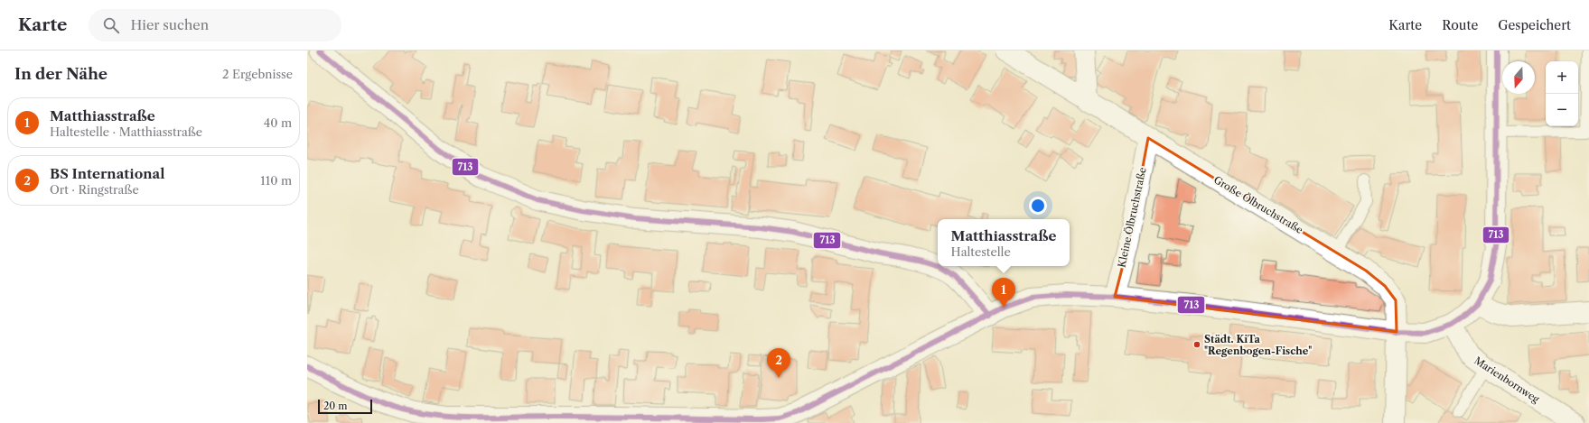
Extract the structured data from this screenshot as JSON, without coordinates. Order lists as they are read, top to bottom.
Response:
{
  "streets": {
    "street": ["Große Ölbruchstraße", "Kleine Ölbruchstraße", "Marienbornweg"]
  },
  "crossings": [
    ["Große Ölbruchstraße", "Kleine Ölbruchstraße"]
  ],
  "places": ["Städt. KiTa \"Regenbogen-Fische\""],
  "lines": ["transit line 713"],
  "scale_bar": "20 m",
  "north": "bottom",
  "page": {
    "header": "Karte",
    "search": "Hier suchen",
    "nav": ["Karte", "Route", "Gespeichert"],
    "heading": ["In der Nähe", "2 Ergebnisse"],
    "map_buttons": ["+", "−"],
    "list": [
      {
        "mark": "1",
        "name": "Matthiasstraße",
        "note": "Haltestelle · Matthiasstraße",
        "value": "40 m"
      },
      {
        "mark": "2",
        "name": "BS International",
        "note": "Ort · Ringstraße",
        "value": "110 m"
      }
    ],
    "popup": ["Matthiasstraße", "Haltestelle"],
    "pins": ["1", "2"],
    "scale": "20 m"
  }
}
